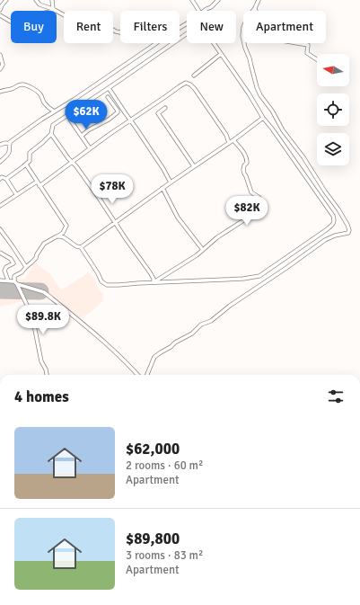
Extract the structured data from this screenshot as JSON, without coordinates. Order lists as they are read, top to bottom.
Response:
{
  "north": "left",
  "page": {
    "chip": [
      "Buy",
      "Rent",
      "Filters",
      "New",
      "Apartment"
    ],
    "price": [
      "$62K",
      "$78K",
      "$82K",
      "$89.8K"
    ],
    "heading": "4 homes",
    "list": [
      {
        "name": "$62,000",
        "note": "2 rooms · 60 m² · Apartment"
      },
      {
        "name": "$89,800",
        "note": "3 rooms · 83 m² · Apartment"
      }
    ]
  }
}
